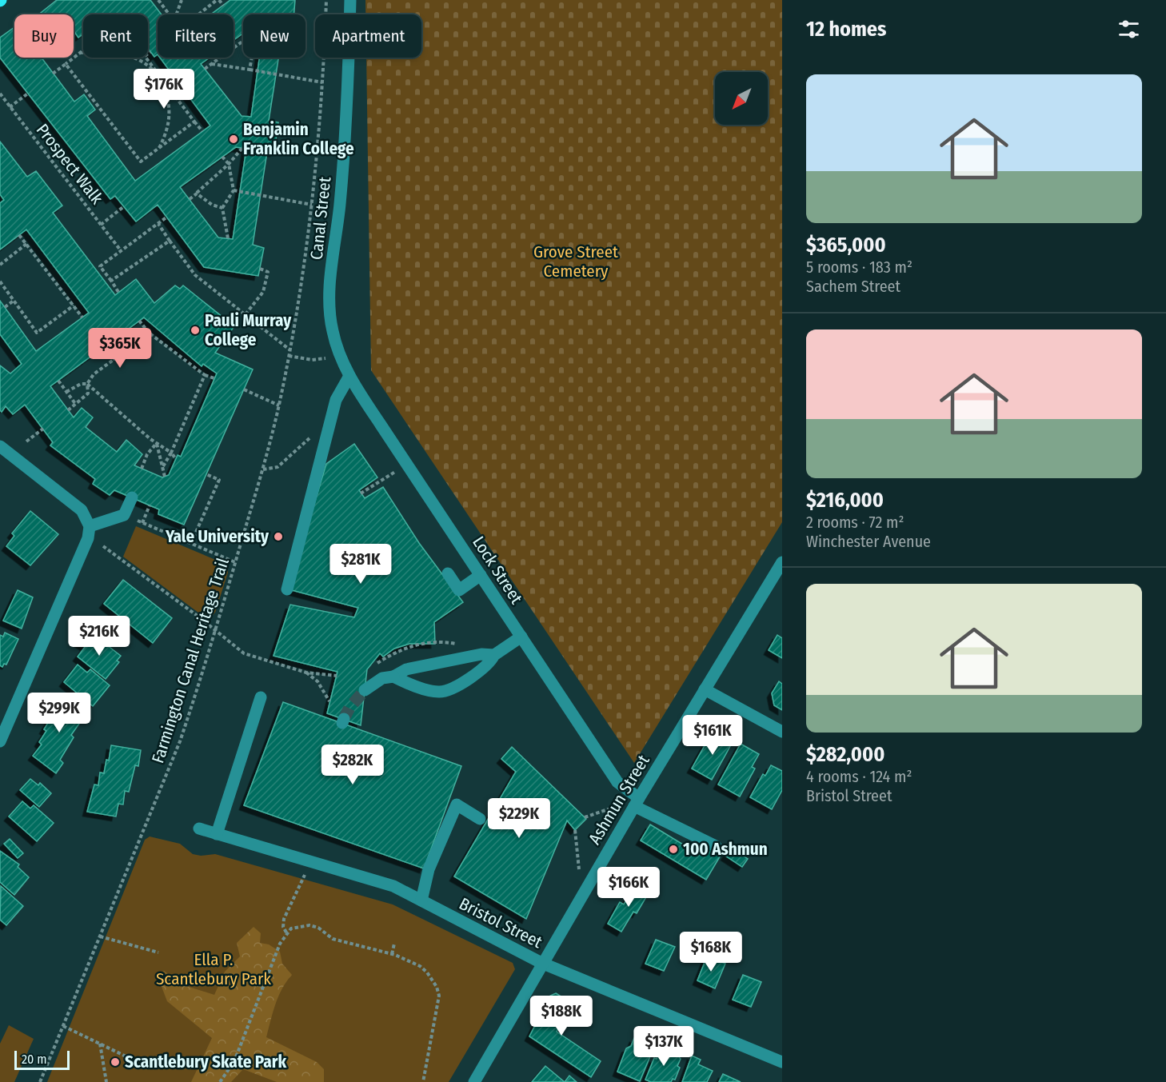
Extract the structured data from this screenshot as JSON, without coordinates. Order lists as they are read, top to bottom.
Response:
{
  "streets": {
    "street": [
      "Canal Street",
      "Lock Street",
      "Ashmun Street",
      "Bristol Street"
    ],
    "path": ["Prospect Walk", "Farmington Canal Heritage Trail"]
  },
  "crossings": [
    ["Canal Street", "Lock Street"],
    ["Lock Street", "Ashmun Street"],
    ["Ashmun Street", "Bristol Street"]
  ],
  "parks": ["Grove Street Cemetery", "Ella P. Scantlebury Park"],
  "places": [
    "Benjamin Franklin College",
    "Pauli Murray College",
    "Yale University",
    "100 Ashmun",
    "Scantlebury Skate Park"
  ],
  "scale_bar": "20 m",
  "north": "bottom left",
  "page": {
    "heading": "12 homes",
    "chip": [
      "Buy",
      "Rent",
      "Filters",
      "New",
      "Apartment"
    ],
    "list": [
      {
        "name": "$365,000",
        "note": "5 rooms · 183 m² · Sachem Street"
      },
      {
        "name": "$216,000",
        "note": "2 rooms · 72 m² · Winchester Avenue"
      },
      {
        "name": "$282,000",
        "note": "4 rooms · 124 m² · Bristol Street"
      }
    ],
    "price": [
      "$176K",
      "$365K",
      "$281K",
      "$216K",
      "$299K",
      "$161K",
      "$282K",
      "$229K",
      "$166K",
      "$168K",
      "$188K",
      "$137K"
    ],
    "scale": "20 m"
  }
}
